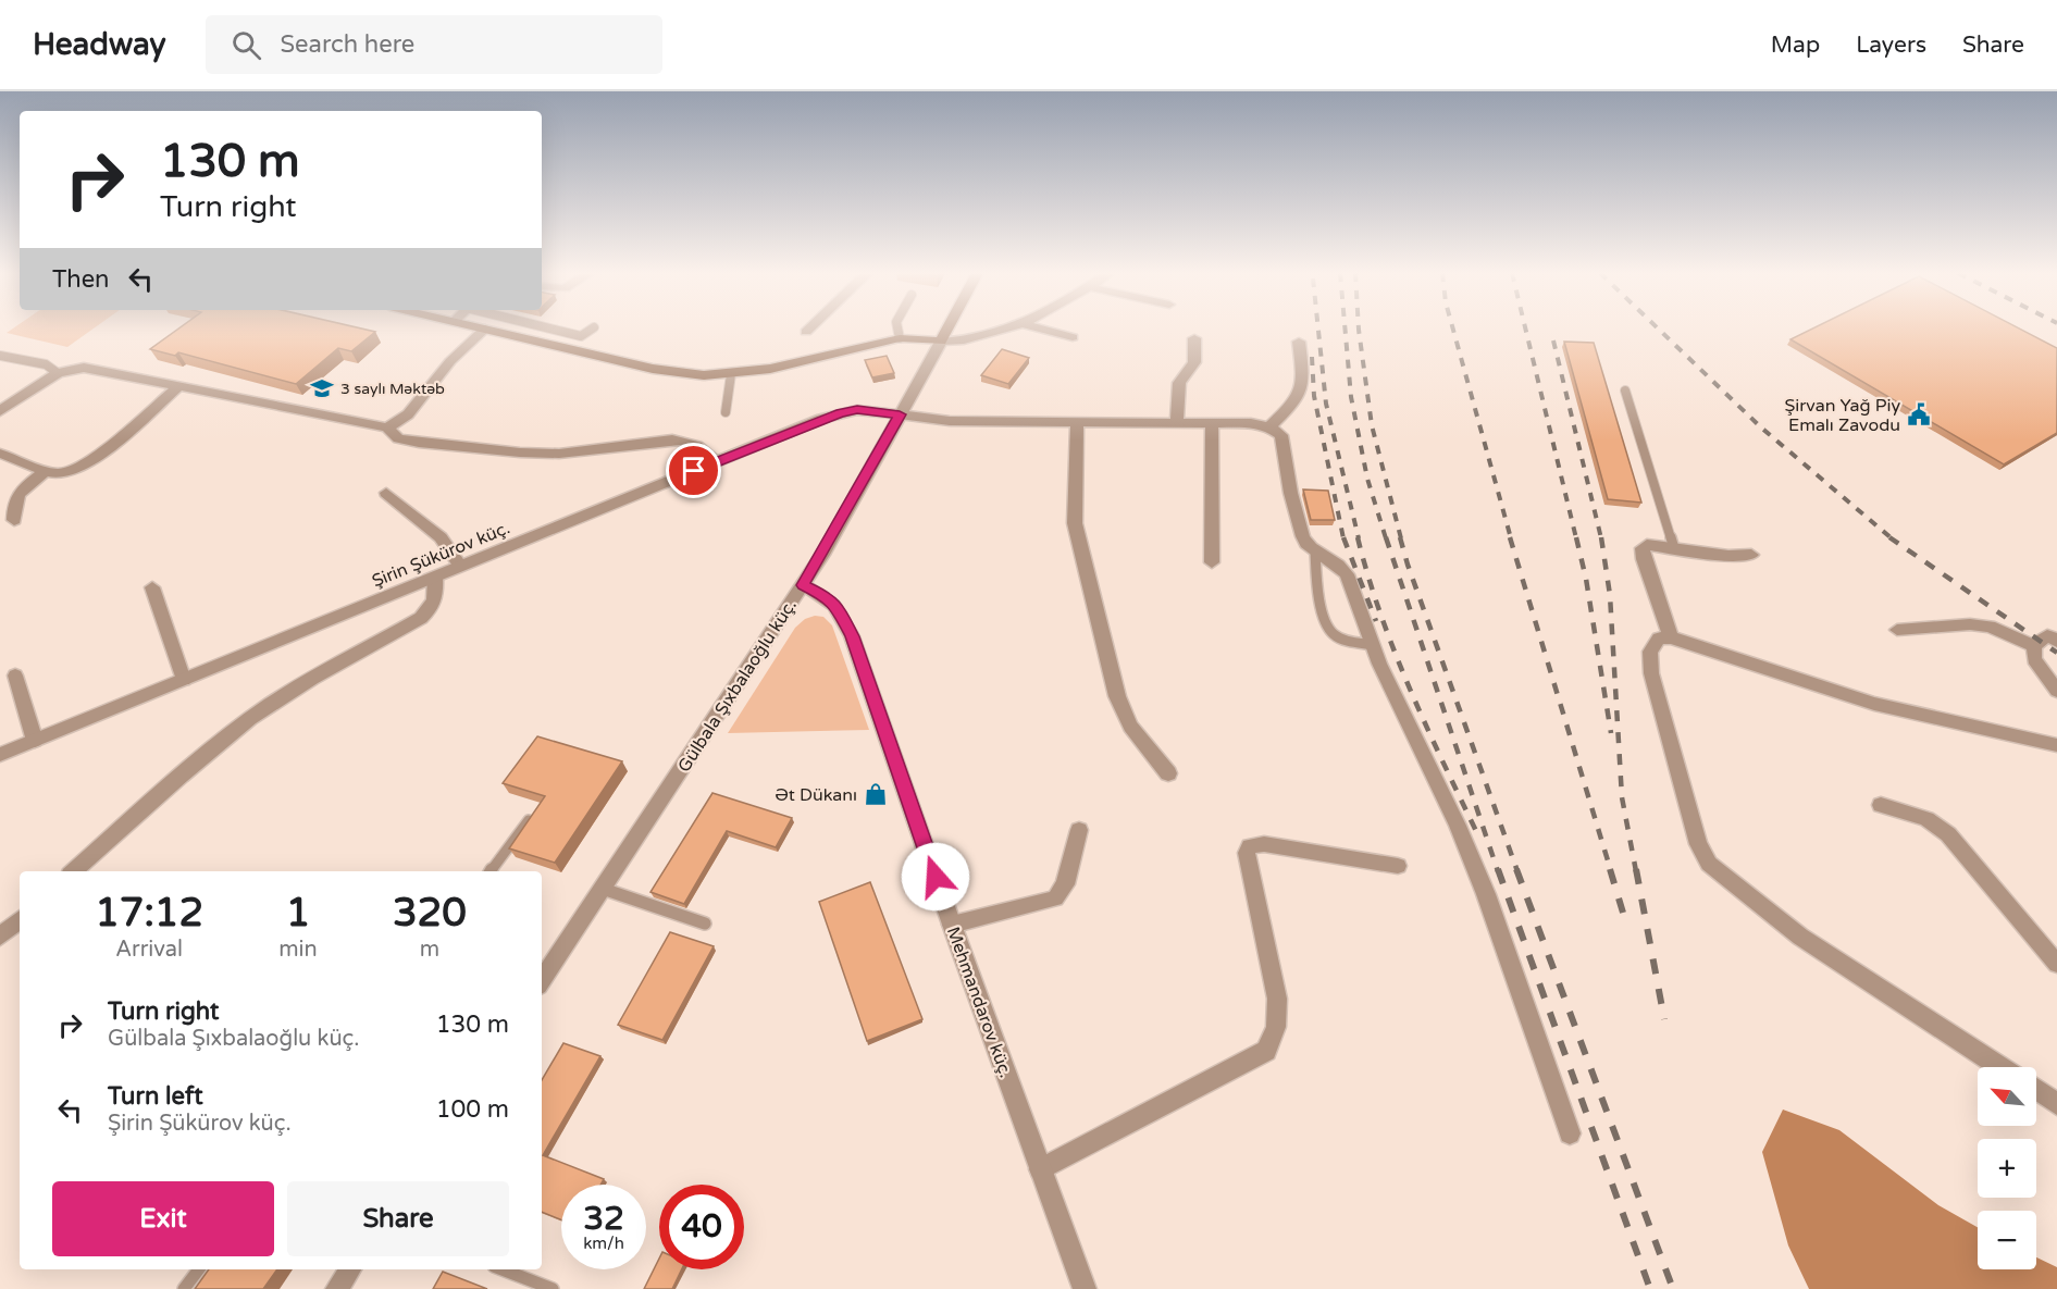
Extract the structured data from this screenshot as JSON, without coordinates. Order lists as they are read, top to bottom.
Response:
{
  "streets": {
    "main road": ["Gülbala Şıxbalaoğlu küç."],
    "street": ["Şirin Şükürov küç.", "Mehmandarov küç."]
  },
  "crossings": [
    ["Şirin Şükürov küç.", "Gülbala Şıxbalaoğlu küç."],
    ["Gülbala Şıxbalaoğlu küç.", "Mehmandarov küç."]
  ],
  "places": {
    "school or university": ["3 saylı Məktəb"],
    "public building": ["Şirvan Yağ Piy Emalı Zavodu"],
    "shop": ["Ət Dükanı"]
  },
  "north": "top left",
  "page": {
    "header": "Headway",
    "search": "Search here",
    "nav": ["Map", "Layers", "Share"],
    "turn": ["130 m", "Turn right"],
    "then": "Then",
    "eta": [
      "17:12",
      "Arrival",
      "1",
      "min",
      "320",
      "m"
    ],
    "list": [
      {
        "name": "Turn right",
        "note": "Gülbala Şıxbalaoğlu küç.",
        "value": "130 m"
      },
      {
        "name": "Turn left",
        "note": "Şirin Şükürov küç.",
        "value": "100 m"
      }
    ],
    "map_buttons": ["+", "−"],
    "buttons": ["Exit", "Share"],
    "speed": "32 km/h",
    "limit": "40"
  }
}
